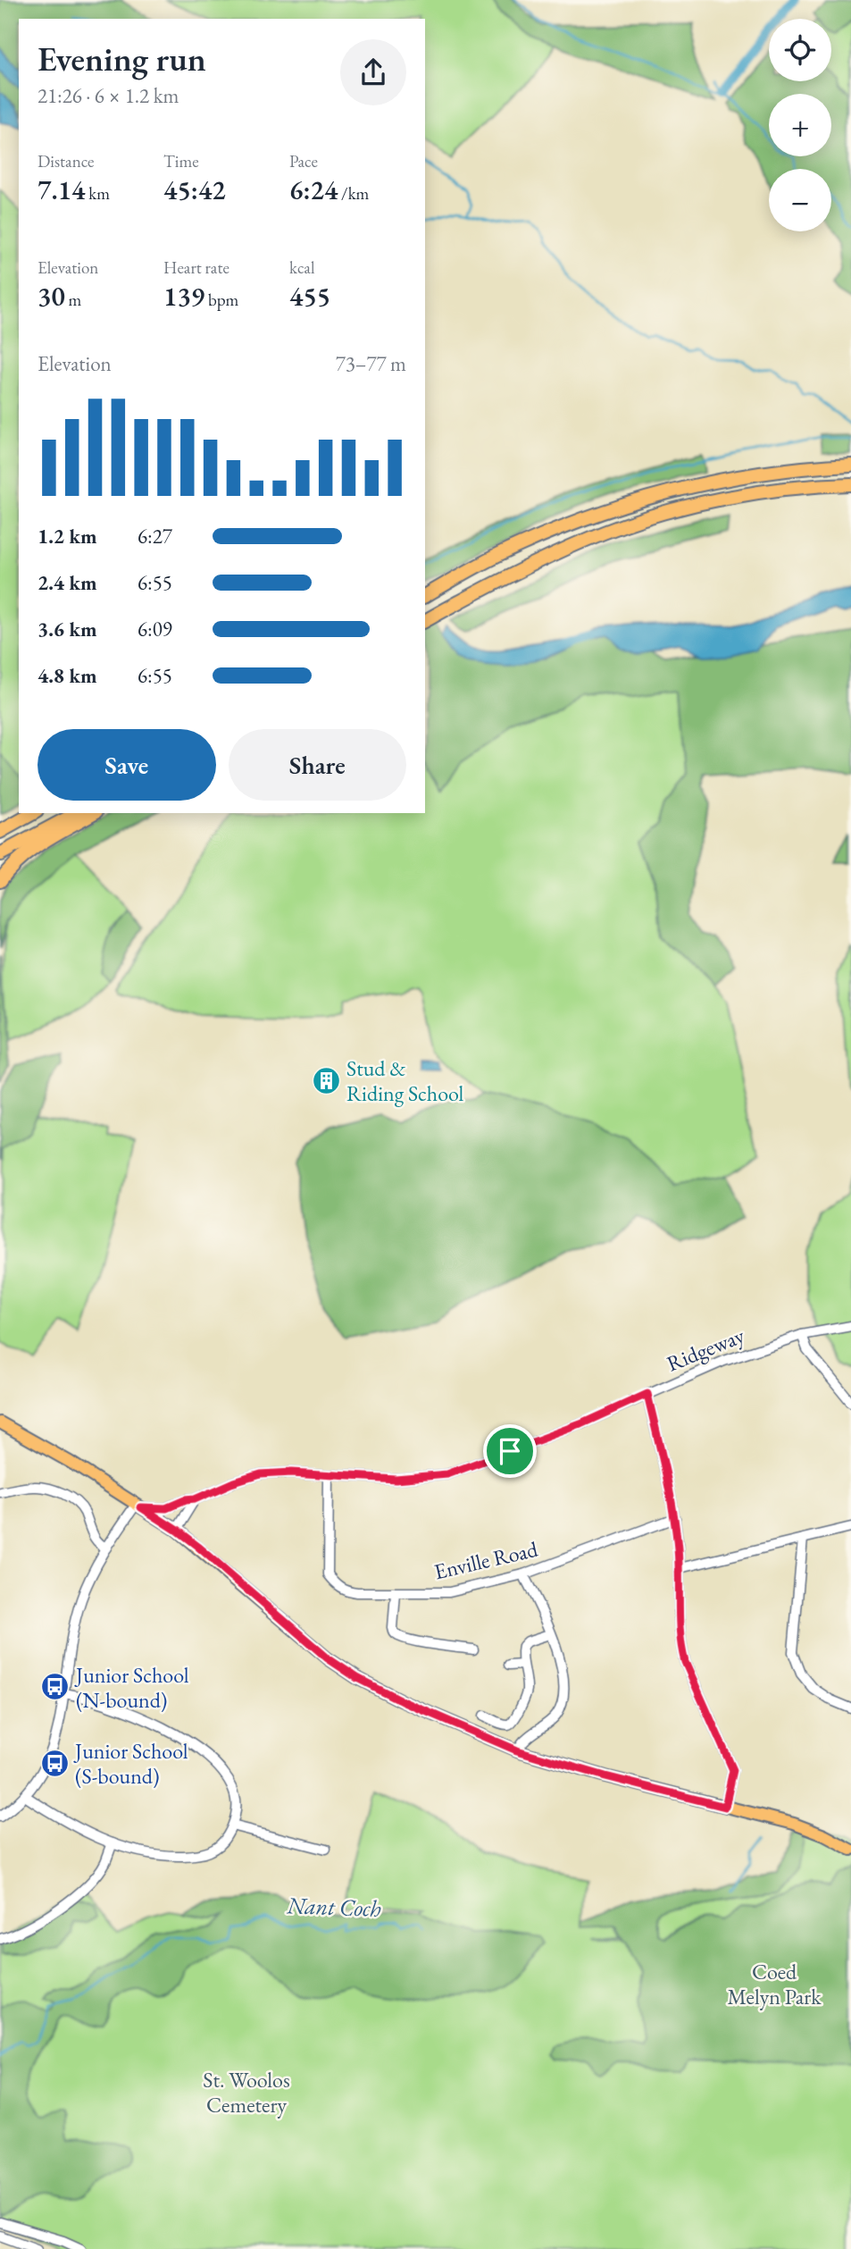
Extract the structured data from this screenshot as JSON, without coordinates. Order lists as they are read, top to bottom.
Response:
{
  "streets": {
    "street": ["Ridgeway", "Enville Road"]
  },
  "crossings": [
    ["Ridgeway", "Enville Road"]
  ],
  "water": ["Nant Coch"],
  "parks": ["Coed Melyn Park", "St. Woolos Cemetery"],
  "places": {
    "building": ["Stud & Riding School"],
    "bus stop": ["Junior School (N-bound)", "Junior School (S-bound)"]
  },
  "page": {
    "map_buttons": ["+", "−"],
    "heading": ["Evening run", "21:26 · 6 × 1.2 km"],
    "stats": [
      ["Distance", "7.14 km"],
      ["Time", "45:42"],
      ["Pace", "6:24 /km"],
      ["Elevation", "30 m"],
      ["Heart rate", "139 bpm"],
      ["kcal", "455"]
    ],
    "chart": ["Elevation", "73–77 m"],
    "list": [
      {
        "name": "1.2 km",
        "note": "6:27"
      },
      {
        "name": "2.4 km",
        "note": "6:55"
      },
      {
        "name": "3.6 km",
        "note": "6:09"
      },
      {
        "name": "4.8 km",
        "note": "6:55"
      }
    ],
    "buttons": ["Save", "Share"]
  }
}
